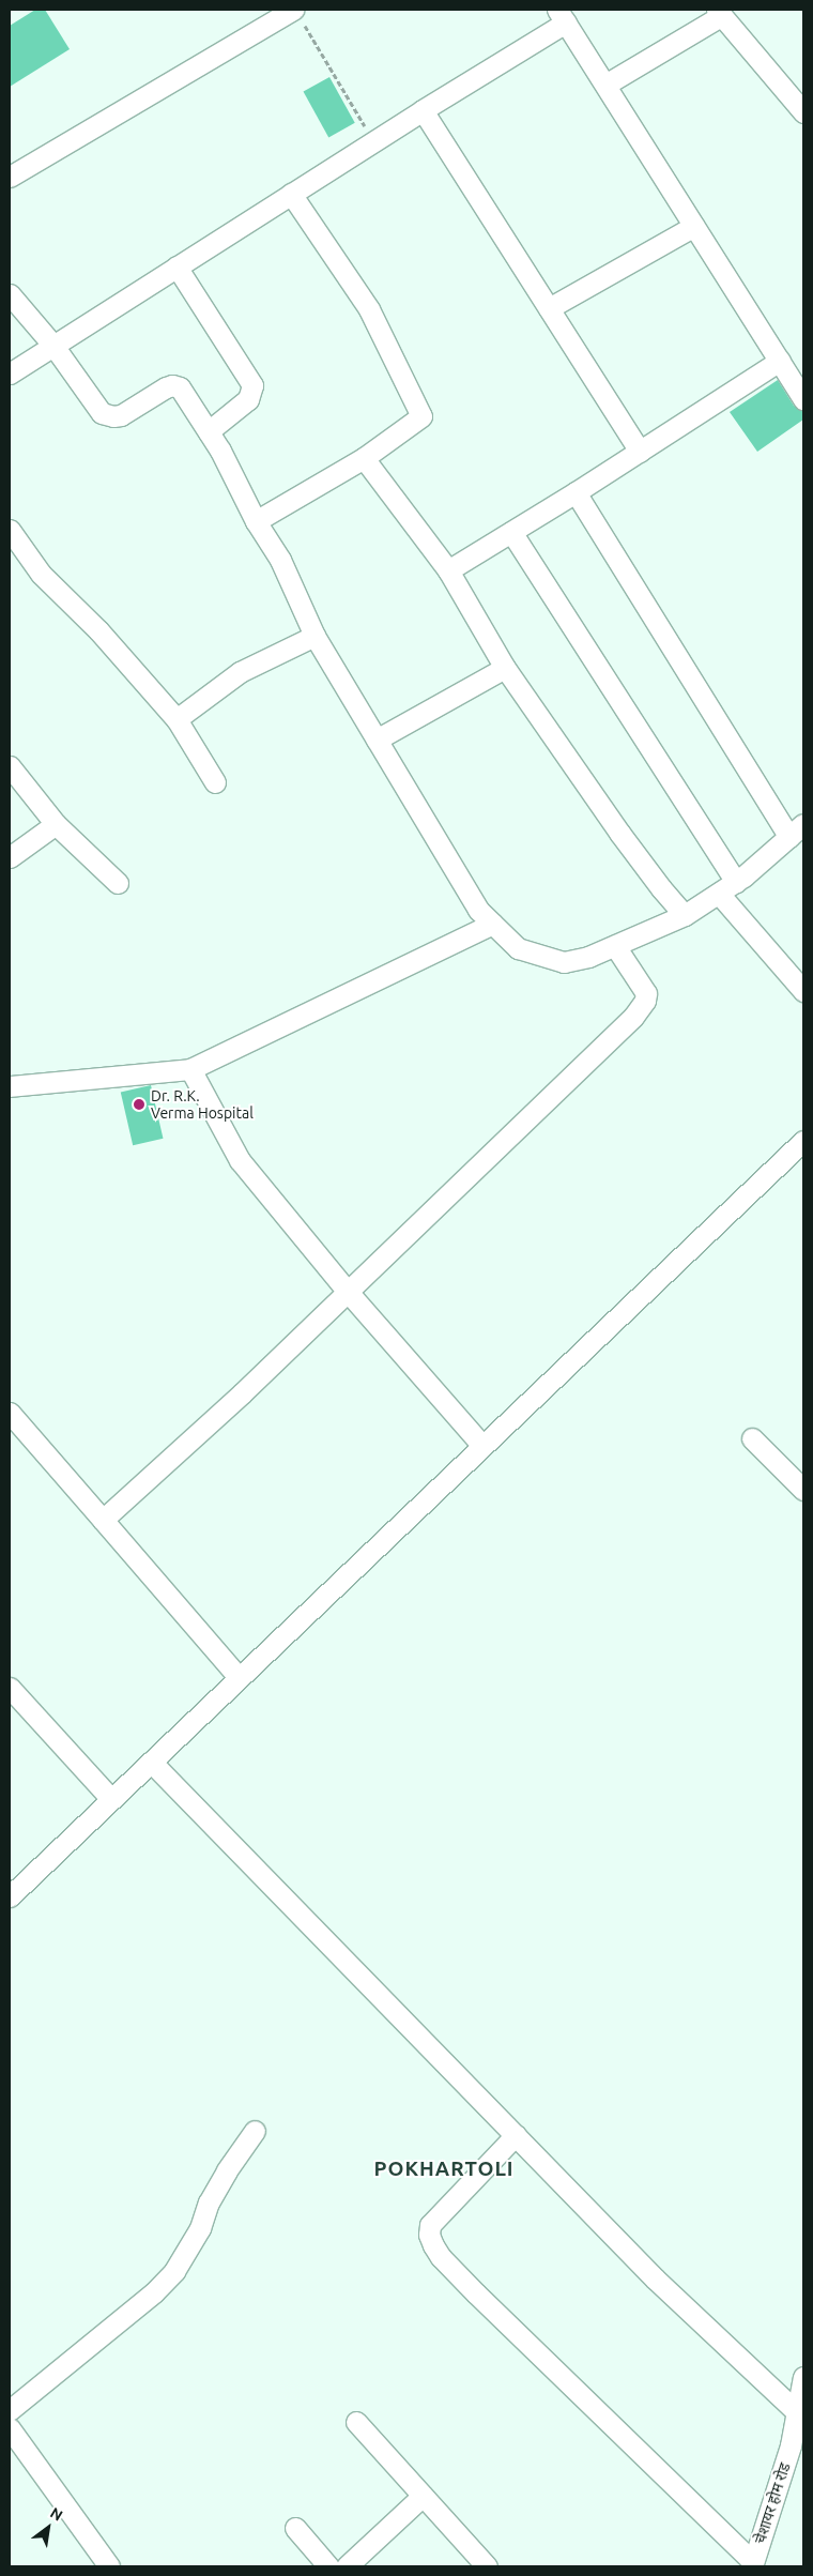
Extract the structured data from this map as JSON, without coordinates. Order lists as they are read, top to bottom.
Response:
{
  "streets": {
    "street": ["चेशायर होम रोड"]
  },
  "districts": ["POKHARTOLI"],
  "places": ["Dr. R.K. Verma Hospital"],
  "north": "top right"
}
